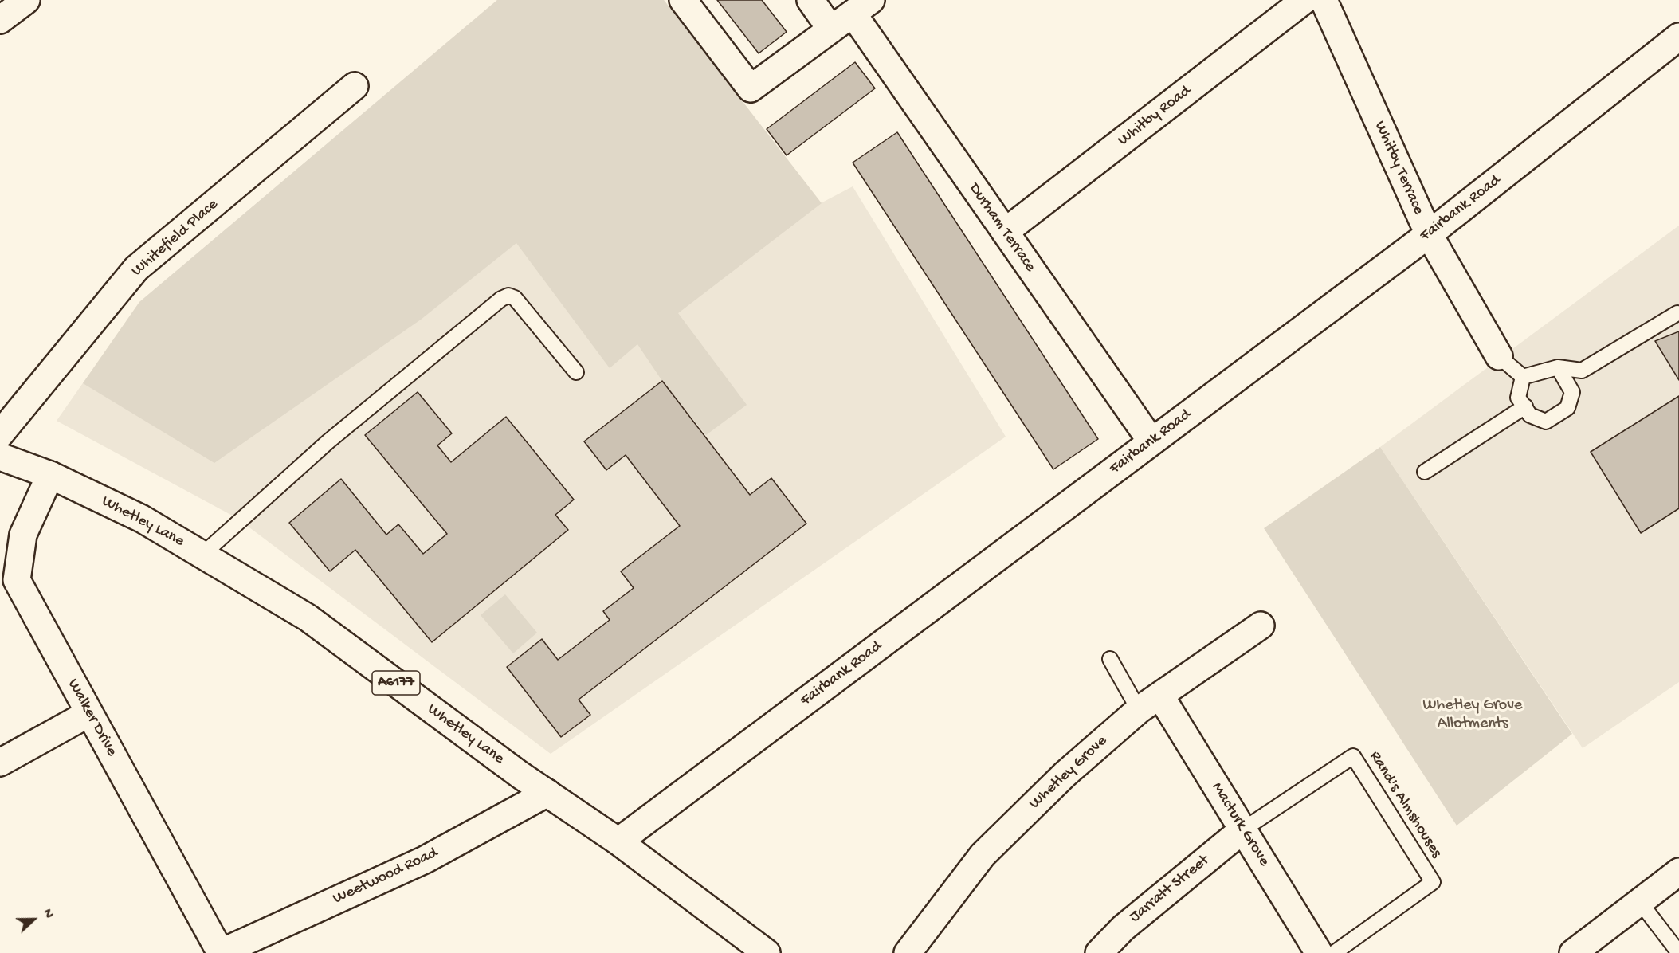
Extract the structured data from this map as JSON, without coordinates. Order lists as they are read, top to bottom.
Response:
{
  "streets": {
    "street": [
      "Whitby Road",
      "Whitby Terrace",
      "Fairbank Road",
      "Durham Terrace",
      "Whitefield Place",
      "Whetley Lane",
      "A6177",
      "Walker Drive",
      "Whetley Grove",
      "Macturk Grove",
      "Weetwood Road",
      "Jarratt Street"
    ],
    "lane": ["Rand's Almshouses"]
  },
  "crossings": [
    ["Whitby Road", "Durham Terrace"],
    ["Whitby Terrace", "Fairbank Road"],
    ["Fairbank Road", "Durham Terrace"],
    ["Fairbank Road", "Whetley Lane"],
    ["Whetley Lane", "Walker Drive"],
    ["Whetley Lane", "Weetwood Road"],
    ["Walker Drive", "Weetwood Road"],
    ["Whetley Grove", "Macturk Grove"],
    ["Rand's Almshouses", "Macturk Grove"],
    ["Rand's Almshouses", "Jarratt Street"],
    ["Macturk Grove", "Jarratt Street"]
  ],
  "parks": ["Whetley Grove Allotments"],
  "north": "right"
}
